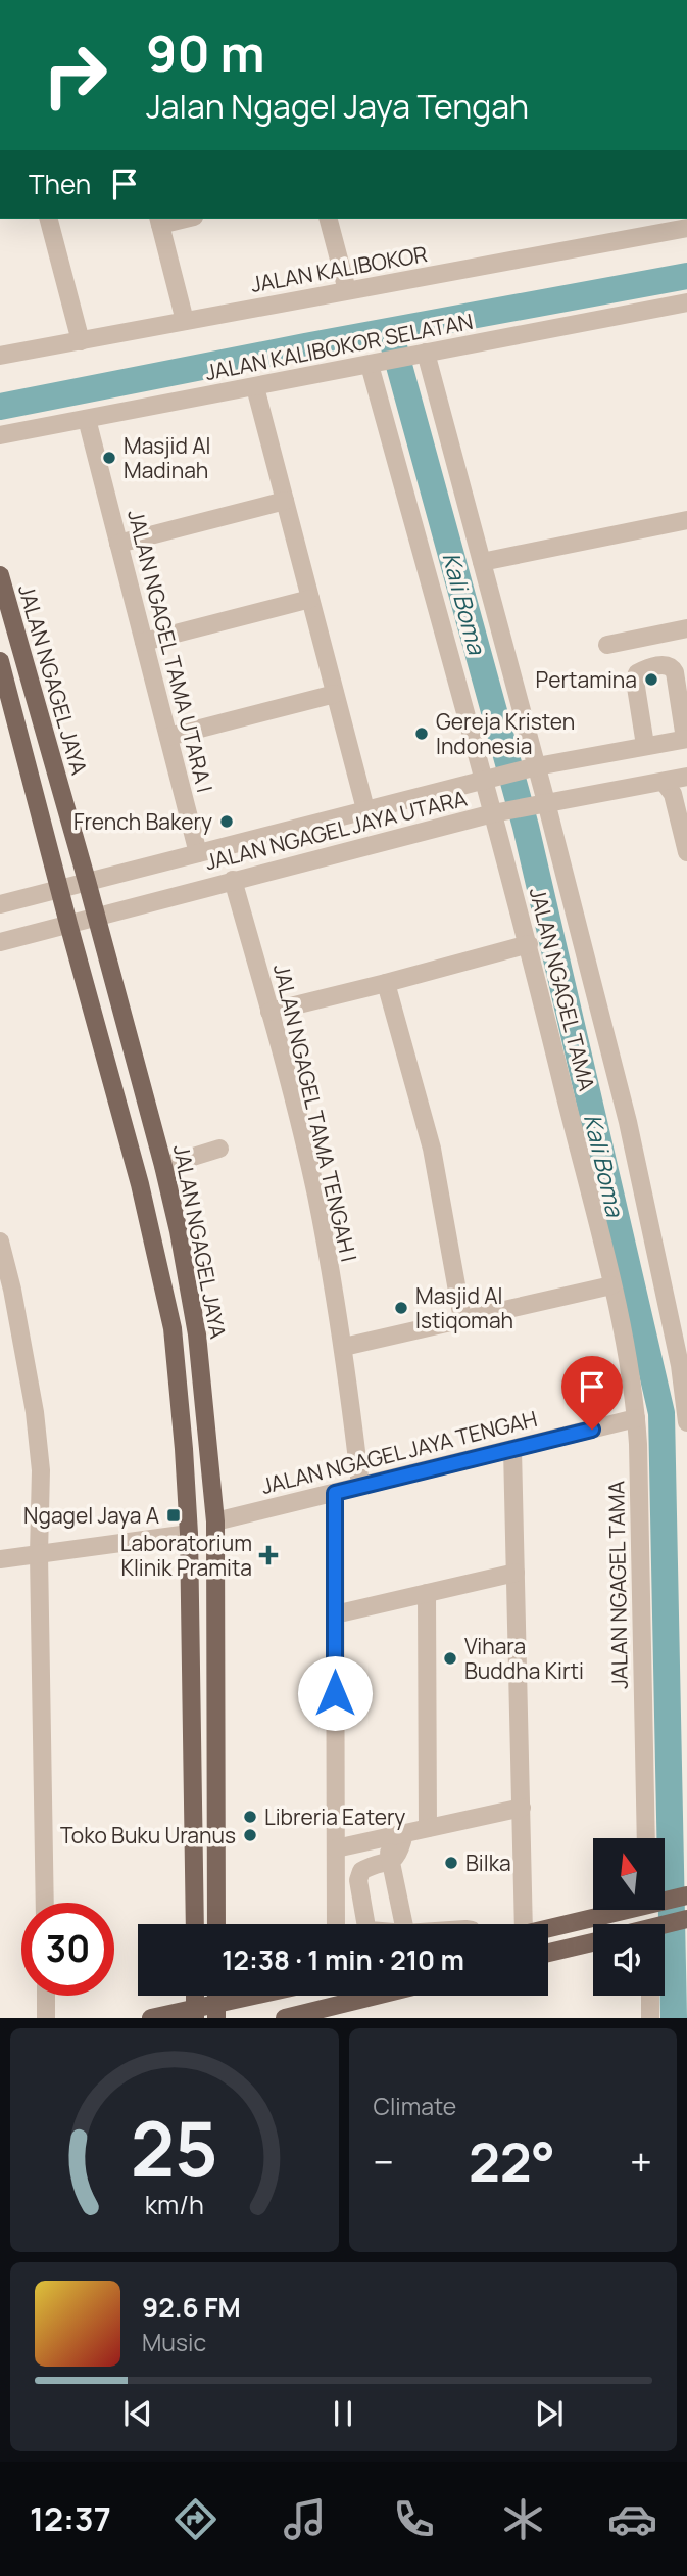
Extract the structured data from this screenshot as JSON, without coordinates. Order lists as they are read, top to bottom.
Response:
{
  "streets": {
    "main road": ["JALAN NGAGEL JAYA"],
    "street": [
      "JALAN KALIBOKOR",
      "JALAN KALIBOKOR SELATAN",
      "JALAN NGAGEL TAMA UTARA I",
      "JALAN NGAGEL JAYA UTARA",
      "JALAN NGAGEL TAMA",
      "JALAN NGAGEL TAMA TENGAH I",
      "JALAN NGAGEL JAYA TENGAH"
    ]
  },
  "crossings": [
    ["JALAN KALIBOKOR SELATAN", "JALAN NGAGEL TAMA UTARA I"],
    ["JALAN KALIBOKOR SELATAN", "JALAN NGAGEL JAYA UTARA"],
    ["JALAN KALIBOKOR SELATAN", "JALAN NGAGEL TAMA"],
    ["JALAN NGAGEL TAMA UTARA I", "JALAN NGAGEL JAYA UTARA"],
    ["JALAN NGAGEL JAYA", "JALAN NGAGEL JAYA UTARA"],
    ["JALAN NGAGEL JAYA", "JALAN NGAGEL JAYA TENGAH"],
    ["JALAN NGAGEL JAYA UTARA", "JALAN NGAGEL TAMA"],
    ["JALAN NGAGEL JAYA UTARA", "JALAN NGAGEL TAMA TENGAH I"],
    ["JALAN NGAGEL TAMA", "JALAN NGAGEL JAYA TENGAH"],
    ["JALAN NGAGEL TAMA TENGAH I", "JALAN NGAGEL JAYA TENGAH"]
  ],
  "water": ["Kali Boma"],
  "places": {
    "other": [
      "Masjid Al Madinah",
      "Pertamina",
      "Gereja Kristen Indonesia",
      "French Bakery",
      "Masjid Al Istiqomah",
      "Vihara Buddha Kirti",
      "Libreria Eatery",
      "Toko Buku Uranus",
      "Bilka"
    ],
    "transit": ["Ngagel Jaya A"],
    "health": ["Laboratorium Klinik Pramita"]
  },
  "north": "top",
  "page": {
    "turn": ["90 m", "Jalan Ngagel Jaya Tengah"],
    "then": "Then",
    "limit": "30",
    "trip": "12:38 · 1 min · 210 m",
    "tile": "Climate",
    "heat": ["−", "22°", "+"],
    "song": ["92.6 FM", "Music"],
    "tabs": "12:37",
    "gauge": ["25", "km/h"]
  }
}
